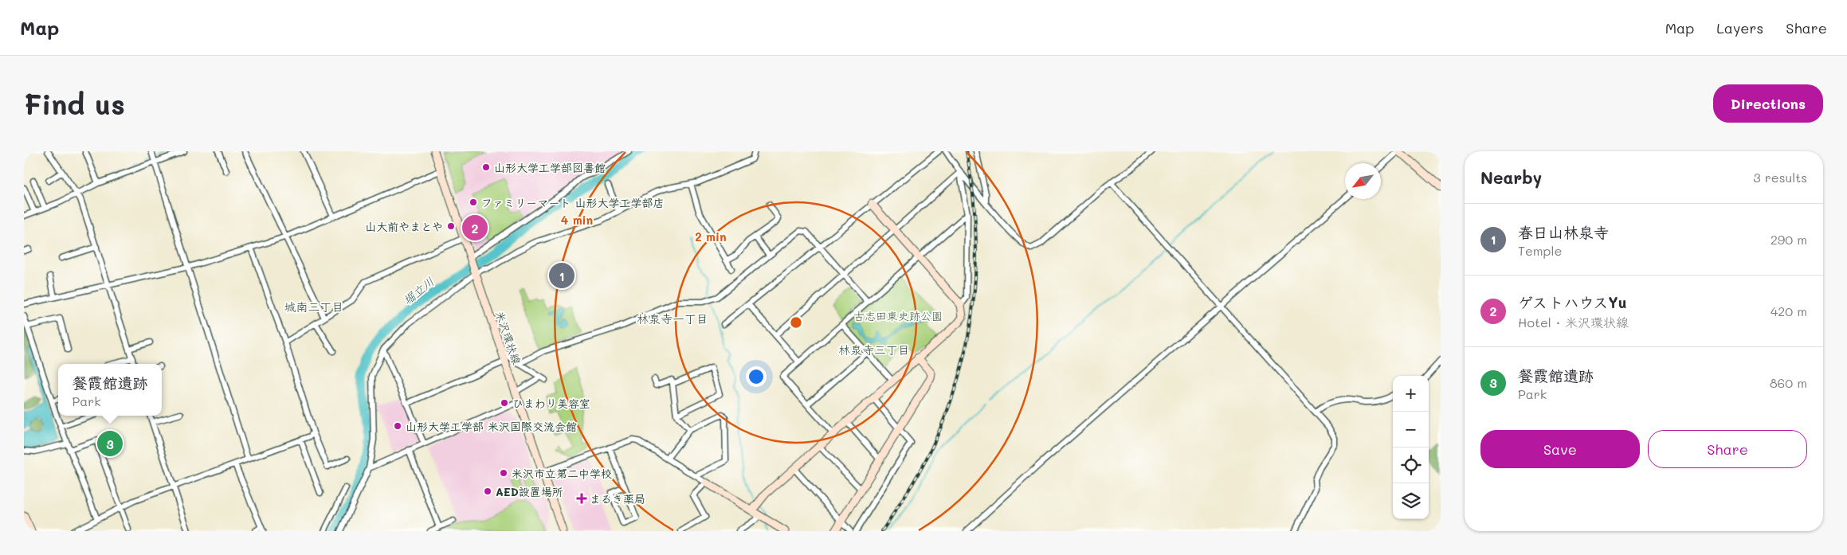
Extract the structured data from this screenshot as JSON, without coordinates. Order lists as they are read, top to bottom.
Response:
{
  "streets": {
    "street": ["米沢環状線"]
  },
  "districts": ["城南三丁目", "林泉寺一丁目", "林泉寺三丁目"],
  "water": ["堀立川"],
  "parks": ["古志田東史跡公園"],
  "places": {
    "other": [
      "山形大学工学部図書館",
      "ファミリーマート 山形大学工学部店",
      "山大前やまとや",
      "ひまわり美容室",
      "山形大学工学部 米沢国際交流会館",
      "米沢市立第二中学校",
      "AED設置場所"
    ],
    "health": ["まるき薬局"]
  },
  "north": "bottom left",
  "page": {
    "header": "Map",
    "nav": ["Map", "Layers", "Share"],
    "buttons": [
      "Directions",
      ["Save", "Share"]
    ],
    "title": "Find us",
    "heading": ["Nearby", "3 results"],
    "list": [
      {
        "mark": "1",
        "name": "春日山林泉寺",
        "note": "Temple",
        "value": "290 m"
      },
      {
        "mark": "2",
        "name": "ゲストハウスYu",
        "note": "Hotel · 米沢環状線",
        "value": "420 m"
      },
      {
        "mark": "3",
        "name": "餐霞館遺跡",
        "note": "Park",
        "value": "860 m"
      }
    ],
    "pins": ["2", "1", "3"],
    "popup": ["餐霞館遺跡", "Park"],
    "map_buttons": ["+", "−"]
  },
  "rings": ["4 min", "2 min"]
}
